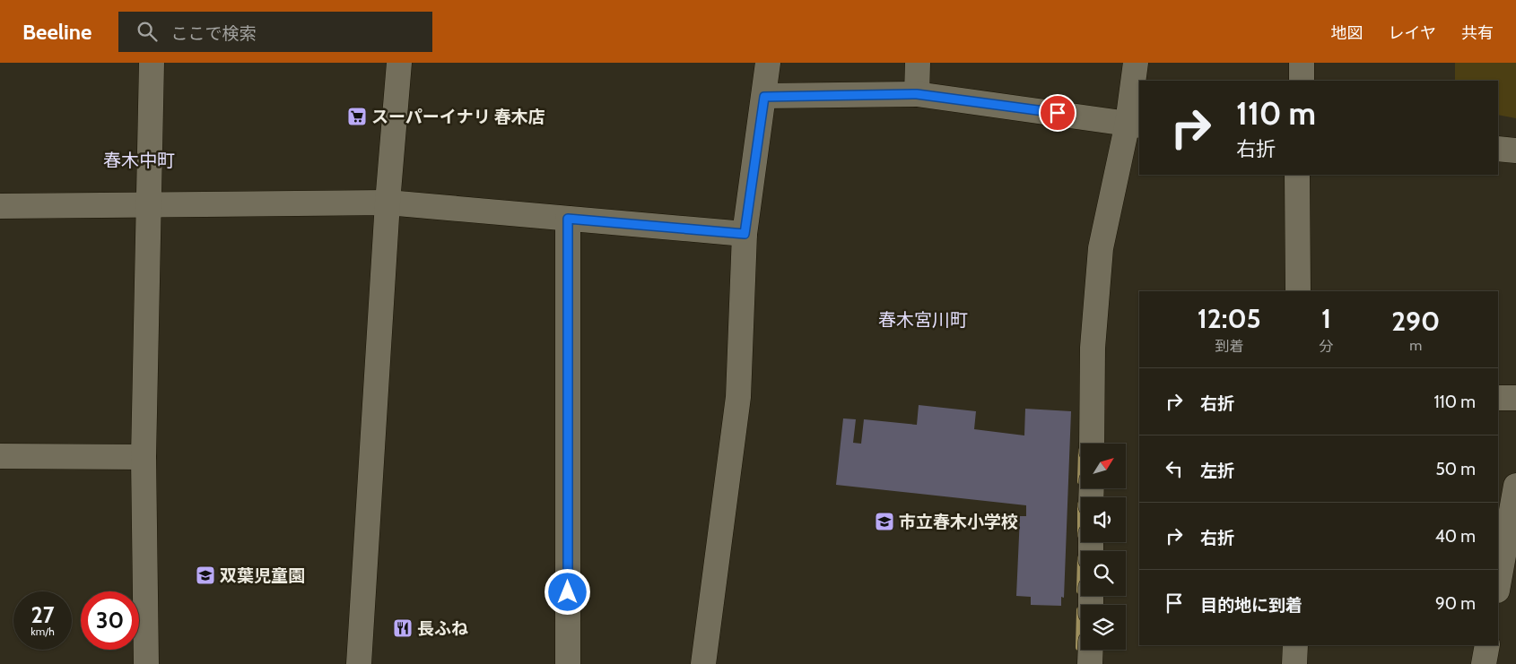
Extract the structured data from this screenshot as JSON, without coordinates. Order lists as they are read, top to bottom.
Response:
{
  "districts": ["春木中町", "春木宮川町"],
  "places": {
    "supermarket": ["スーパーイナリ 春木店"],
    "school or university": ["市立春木小学校", "双葉児童園"],
    "restaurant": ["長ふね"]
  },
  "north": "top right",
  "page": {
    "header": "Beeline",
    "search": "ここで検索",
    "nav": ["地図", "レイヤ", "共有"],
    "turn": ["110 m", "右折"],
    "eta": [
      "12:05",
      "到着",
      "1",
      "分",
      "290",
      "m"
    ],
    "list": [
      {
        "name": "右折",
        "value": "110 m"
      },
      {
        "name": "左折",
        "value": "50 m"
      },
      {
        "name": "右折",
        "value": "40 m"
      },
      {
        "name": "目的地に到着",
        "value": "90 m"
      }
    ],
    "speed": "27 km/h",
    "limit": "30"
  }
}
